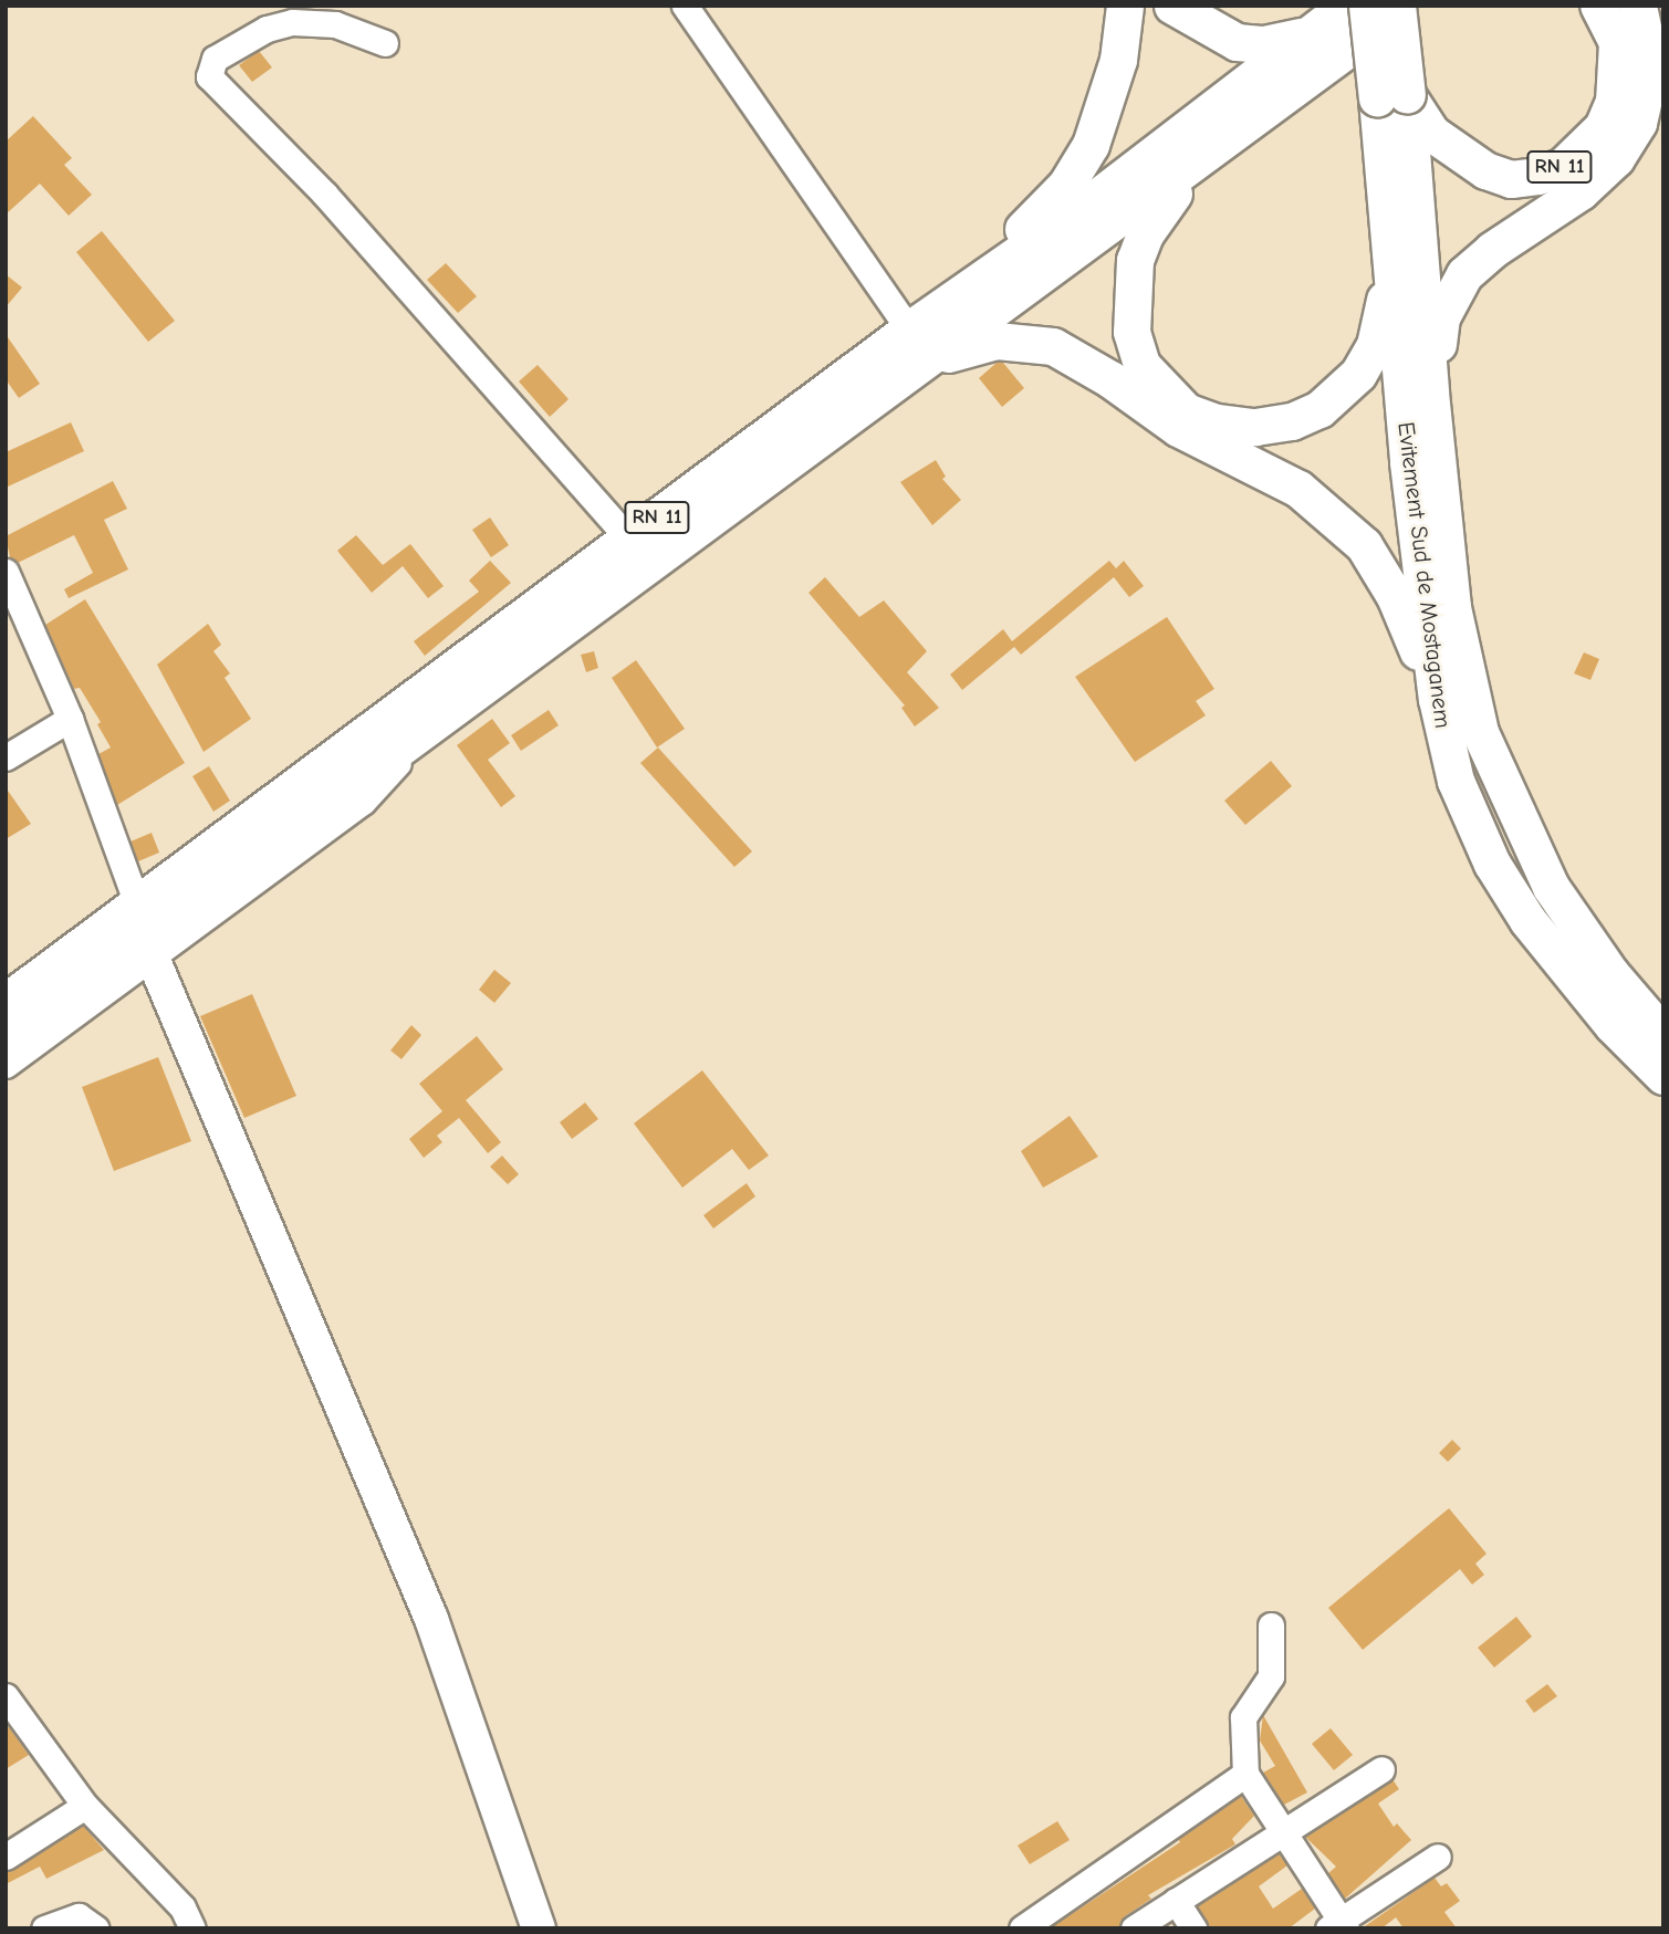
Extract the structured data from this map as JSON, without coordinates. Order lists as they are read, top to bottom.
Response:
{
  "streets": {
    "highway": ["RN 11", "Evitement Sud de Mostaganem"]
  },
  "crossings": [
    ["RN 11", "Evitement Sud de Mostaganem"]
  ]
}
